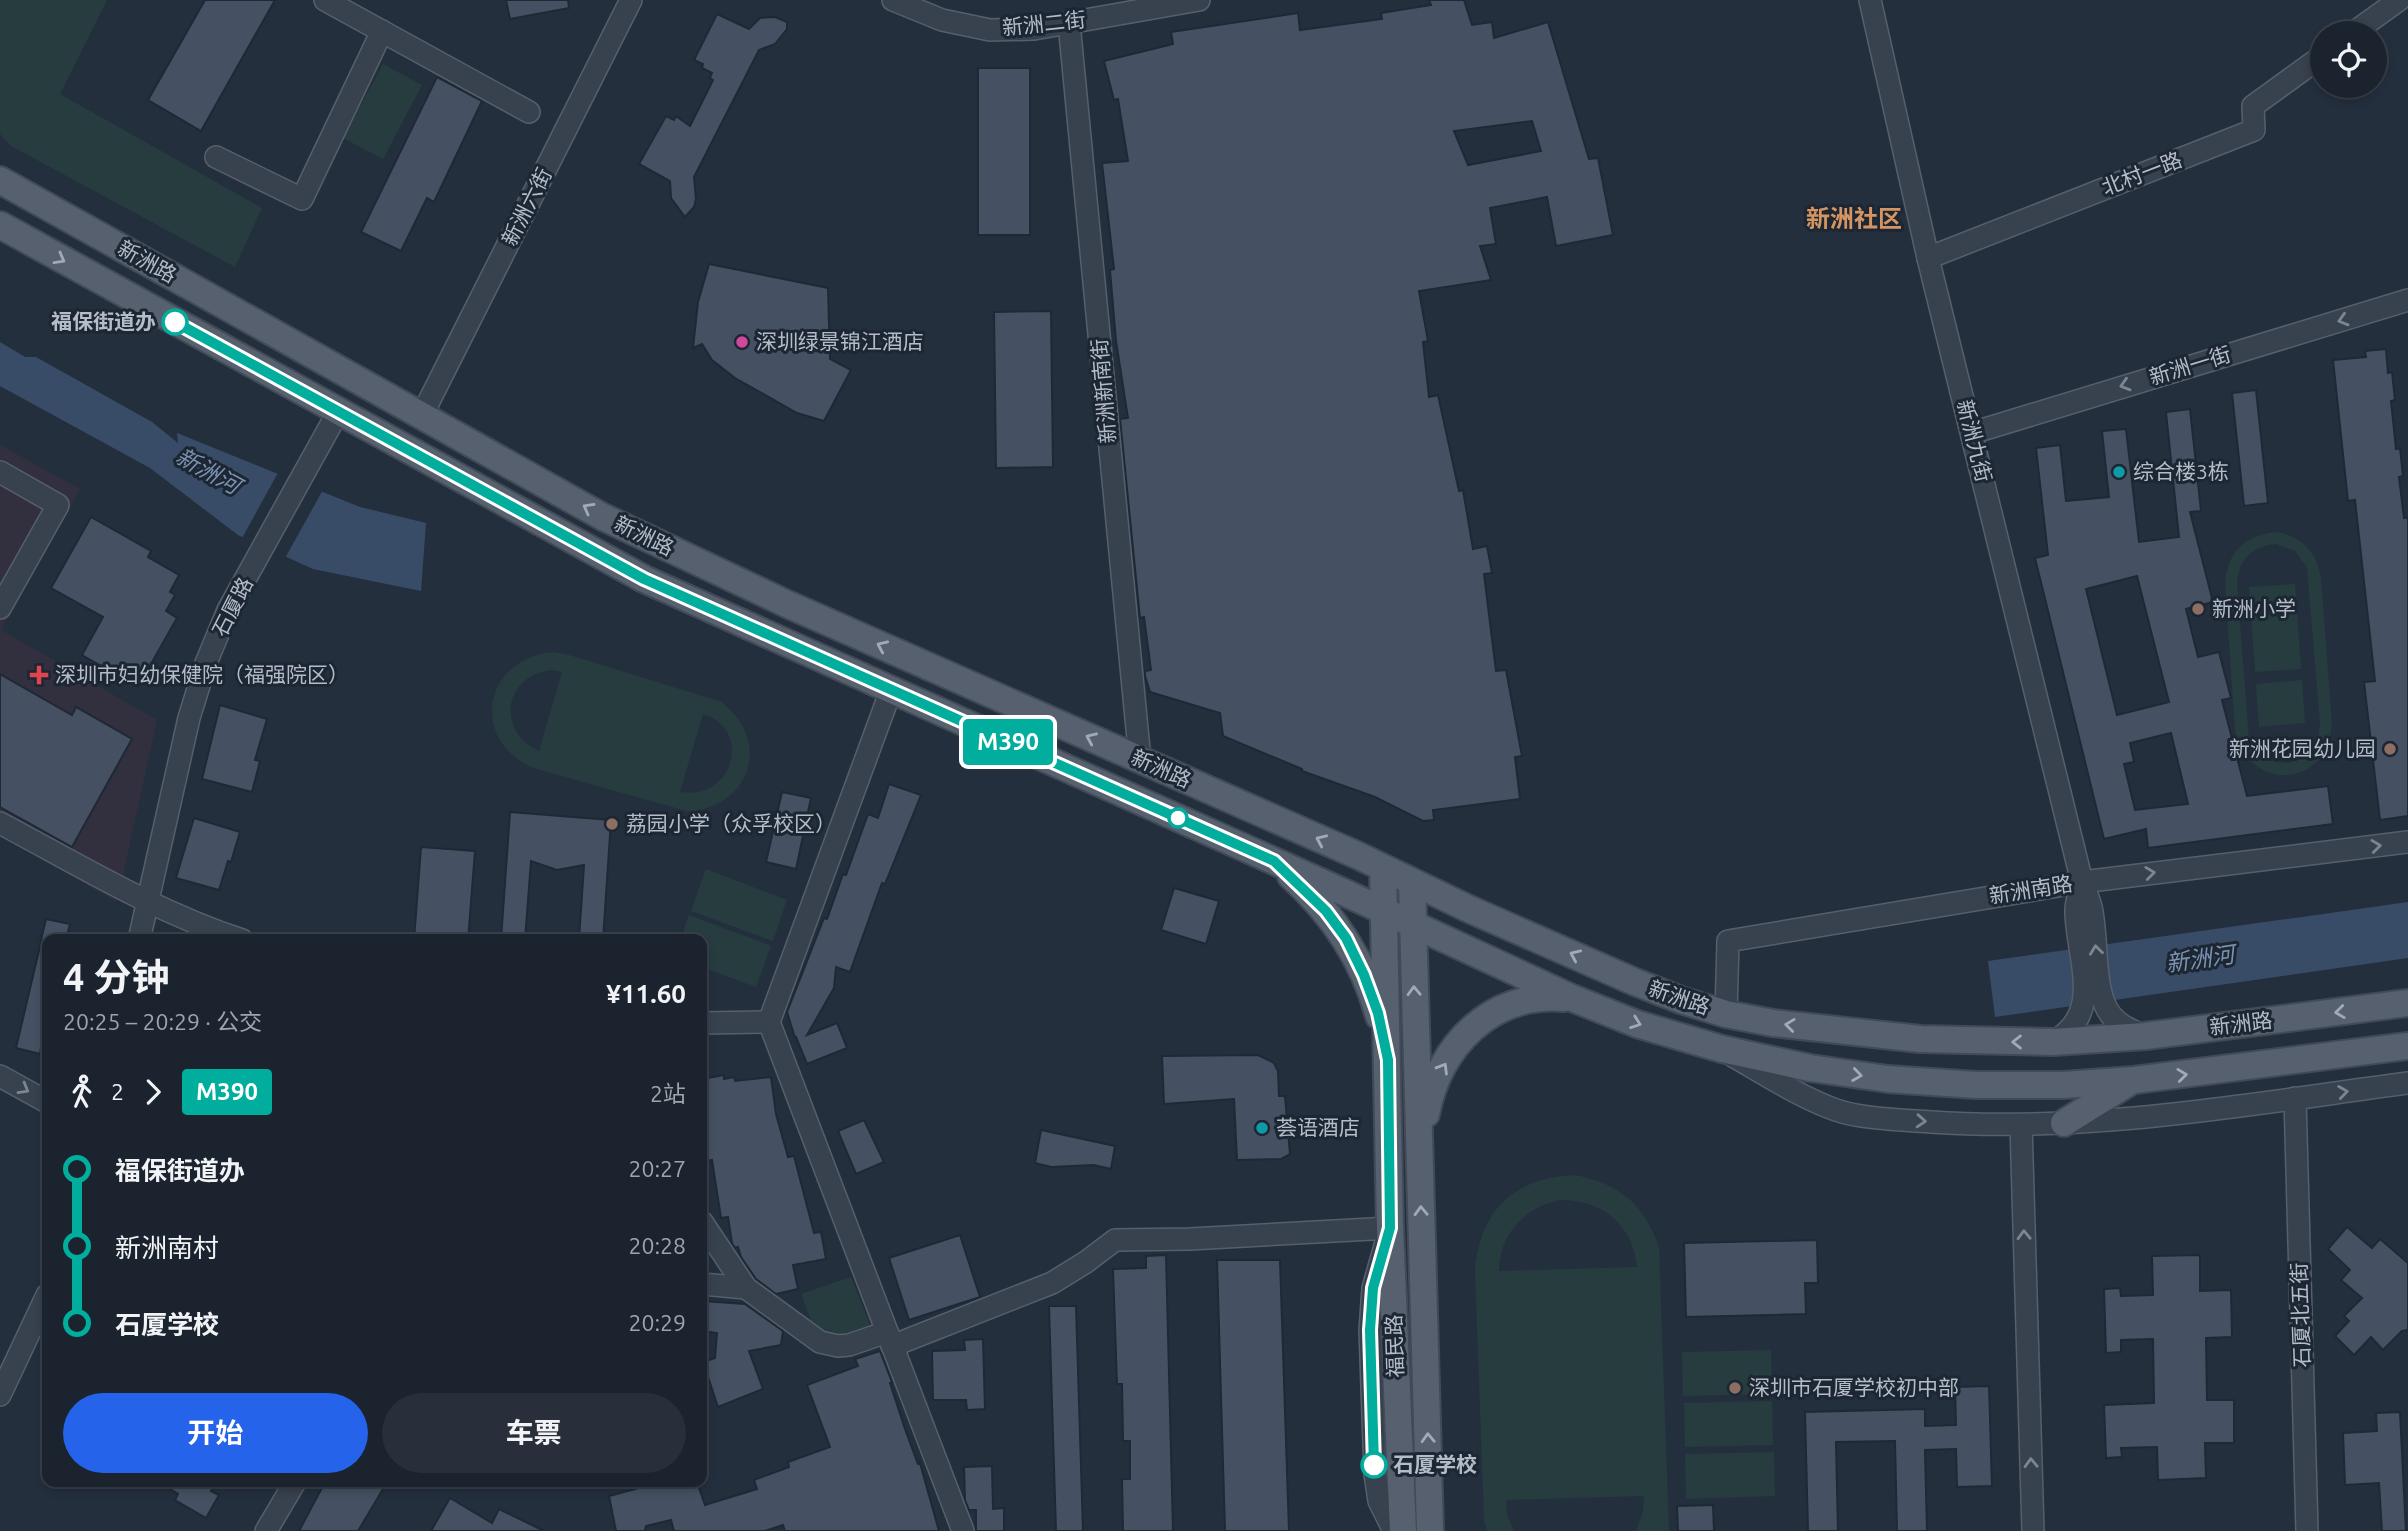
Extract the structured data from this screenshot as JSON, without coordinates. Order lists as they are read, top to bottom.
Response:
{
  "streets": {
    "main road": ["新洲路", "福民路"],
    "street": [
      "新洲二街",
      "北村一路",
      "新洲六街",
      "新洲一街",
      "新洲新南街",
      "新洲九街",
      "石厦路",
      "新洲南路",
      "石厦北五街"
    ]
  },
  "crossings": [
    ["新洲二街", "新洲新南街"],
    ["北村一路", "新洲九街"],
    ["新洲六街", "新洲路"],
    ["新洲路", "新洲新南街"],
    ["新洲路", "新洲九街"],
    ["新洲路", "石厦路"],
    ["新洲路", "新洲南路"],
    ["新洲路", "福民路"],
    ["新洲一街", "新洲九街"],
    ["新洲九街", "新洲南路"]
  ],
  "one_way": ["新洲一街", "新洲南路"],
  "districts": ["新洲社区"],
  "water": ["新洲河"],
  "places": {
    "other": [
      "福保街道办",
      "深圳绿景锦江酒店",
      "综合楼3栋",
      "新洲小学",
      "新洲花园幼儿园",
      "荔园小学（众孚校区）",
      "荟语酒店",
      "深圳市石厦学校初中部",
      "石厦学校"
    ],
    "health": ["深圳市妇幼保健院（福强院区）"]
  },
  "lines": ["bus line M390"],
  "page": {
    "on_map": "M390",
    "heading": ["4 分钟", "20:25 – 20:29 · 公交", "¥11.60"],
    "legs": ["2", "M390", "2站"],
    "list": [
      {
        "name": "福保街道办",
        "value": "20:27"
      },
      {
        "name": "新洲南村",
        "value": "20:28"
      },
      {
        "name": "石厦学校",
        "value": "20:29"
      }
    ],
    "buttons": ["开始", "车票"]
  }
}
